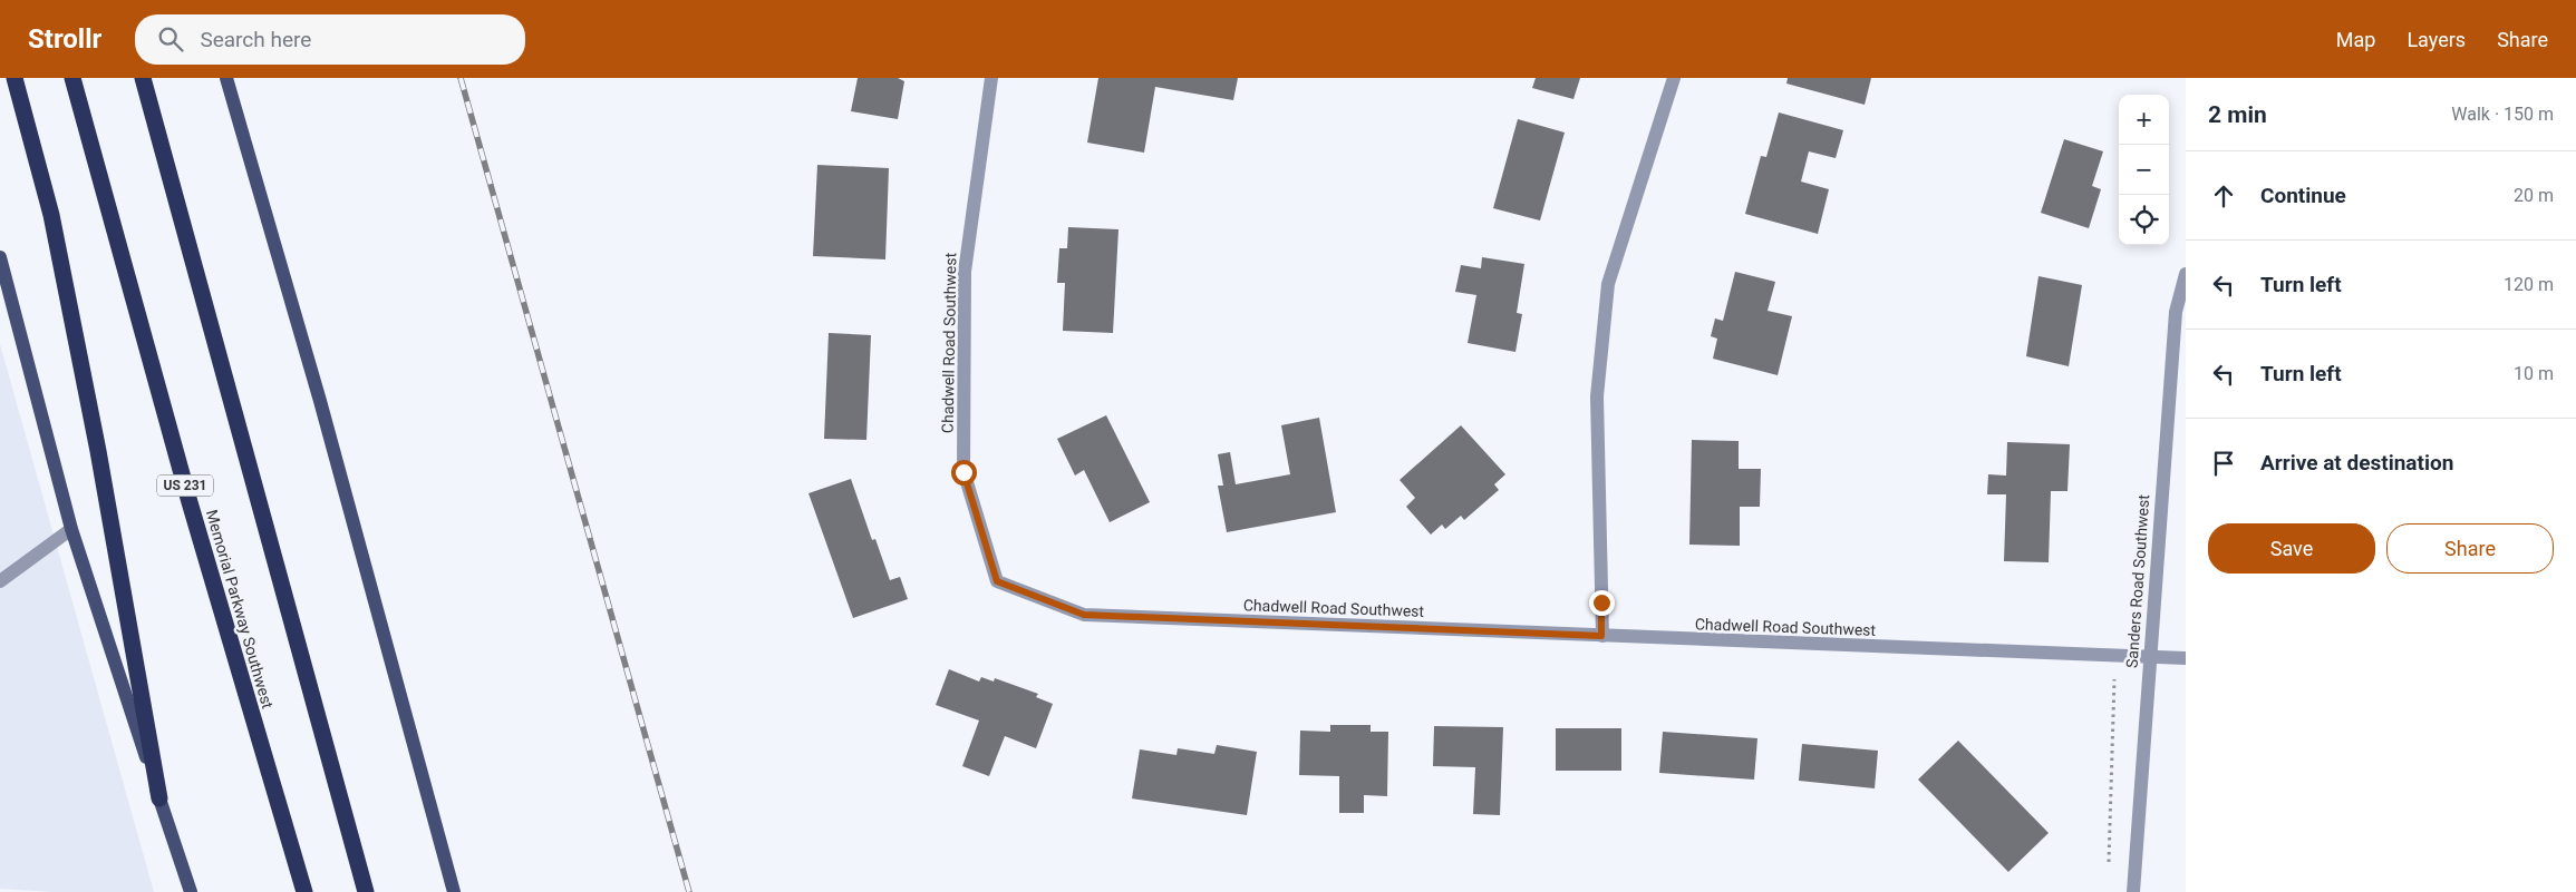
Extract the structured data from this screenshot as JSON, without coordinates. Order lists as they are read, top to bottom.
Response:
{
  "streets": {
    "highway": ["US 231", "Memorial Parkway Southwest"],
    "street": ["Chadwell Road Southwest", "Sanders Road Southwest"]
  },
  "crossings": [
    ["Chadwell Road Southwest", "Sanders Road Southwest"]
  ],
  "page": {
    "header": "Strollr",
    "search": "Search here",
    "nav": ["Map", "Layers", "Share"],
    "heading": ["2 min", "Walk · 150 m"],
    "map_buttons": ["+", "−"],
    "list": [
      ["Continue", "20 m"],
      ["Turn left", "120 m"],
      ["Turn left", "10 m"],
      "Arrive at destination"
    ],
    "buttons": ["Save", "Share"]
  }
}
